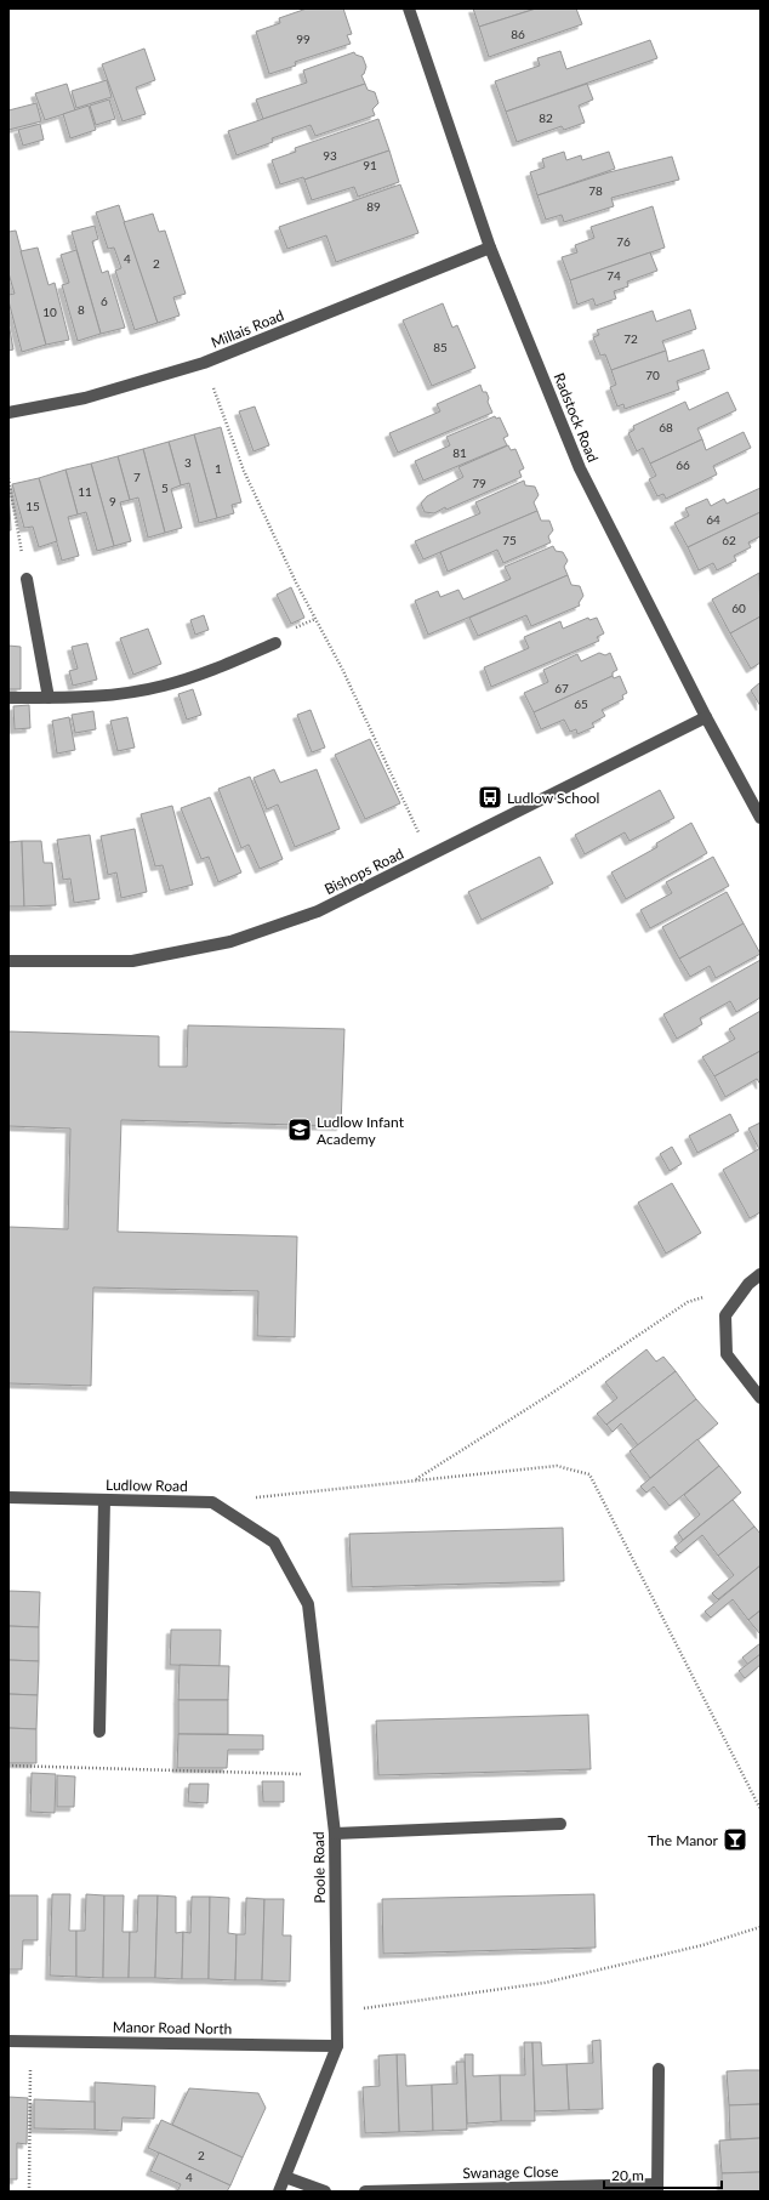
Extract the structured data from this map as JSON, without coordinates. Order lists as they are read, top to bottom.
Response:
{
  "streets": {
    "street": [
      "Millais Road",
      "Radstock Road",
      "Bishops Road",
      "Ludlow Road",
      "Poole Road",
      "Manor Road North",
      "Swanage Close"
    ]
  },
  "crossings": [
    ["Millais Road", "Radstock Road"],
    ["Radstock Road", "Bishops Road"],
    ["Ludlow Road", "Poole Road"],
    ["Poole Road", "Manor Road North"]
  ],
  "places": {
    "bus stop": ["Ludlow School"],
    "school or university": ["Ludlow Infant Academy"],
    "bar": ["The Manor"]
  },
  "house_numbers": [
    "86",
    "99",
    "82",
    "93",
    "91",
    "78",
    "89",
    "76",
    "4",
    "2",
    "74",
    "6",
    "8",
    "10",
    "72",
    "85",
    "70",
    "68",
    "81",
    "3",
    "66",
    "1",
    "7",
    "79",
    "5",
    "11",
    "9",
    "15",
    "64",
    "75",
    "62",
    "60",
    "67",
    "65",
    "2",
    "4"
  ],
  "scale_bar": "20 m"
}
